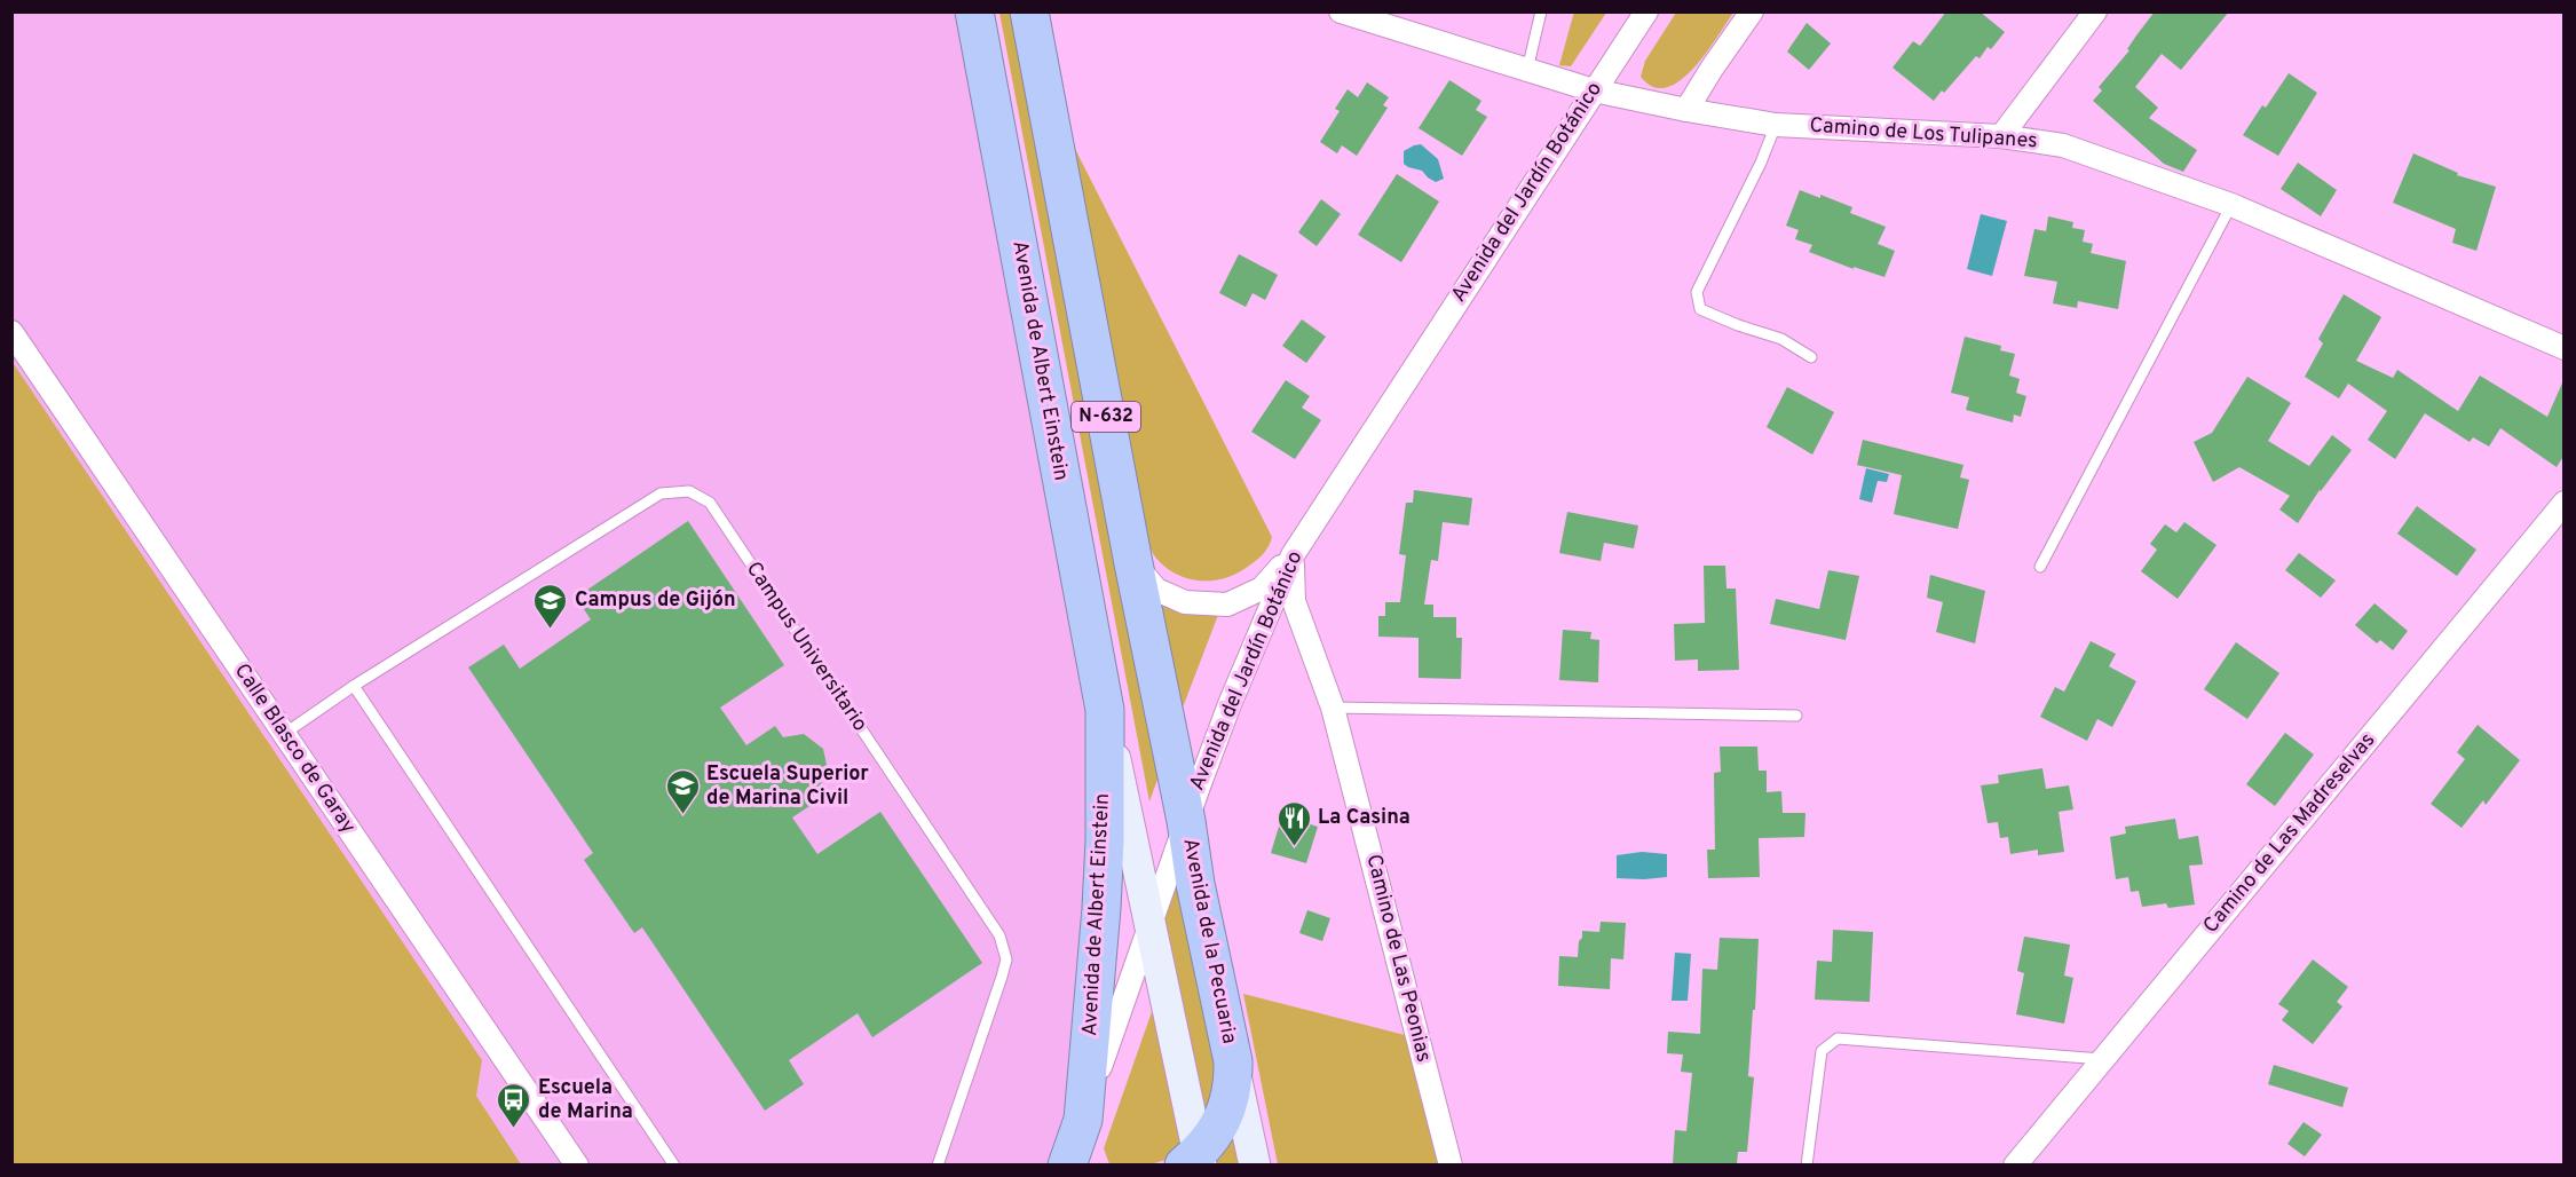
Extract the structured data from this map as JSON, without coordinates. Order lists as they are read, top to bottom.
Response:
{
  "streets": {
    "highway": [
      "Avenida del Jardín Botánico",
      "Avenida de Albert Einstein",
      "N-632",
      "Avenida de la Pecuaria"
    ],
    "street": [
      "Camino de Los Tulipanes",
      "Calle Blasco de Garay",
      "Camino de Las Madreselvas",
      "Camino de Las Peonias"
    ],
    "lane": ["Campus Universitario"]
  },
  "crossings": [
    ["Camino de Los Tulipanes", "Avenida del Jardín Botánico"],
    ["Avenida del Jardín Botánico", "Avenida de Albert Einstein"],
    ["Avenida del Jardín Botánico", "N-632"],
    ["Avenida del Jardín Botánico", "Avenida de la Pecuaria"],
    ["Avenida del Jardín Botánico", "Camino de Las Peonias"],
    ["Avenida de Albert Einstein", "Avenida de la Pecuaria"],
    ["N-632", "Avenida de la Pecuaria"],
    ["Campus Universitario", "Calle Blasco de Garay"]
  ],
  "places": {
    "school or university": ["Campus de Gijón", "Escuela Superior de Marina Civil"],
    "restaurant": ["La Casina"],
    "bus stop": ["Escuela de Marina"]
  }
}
